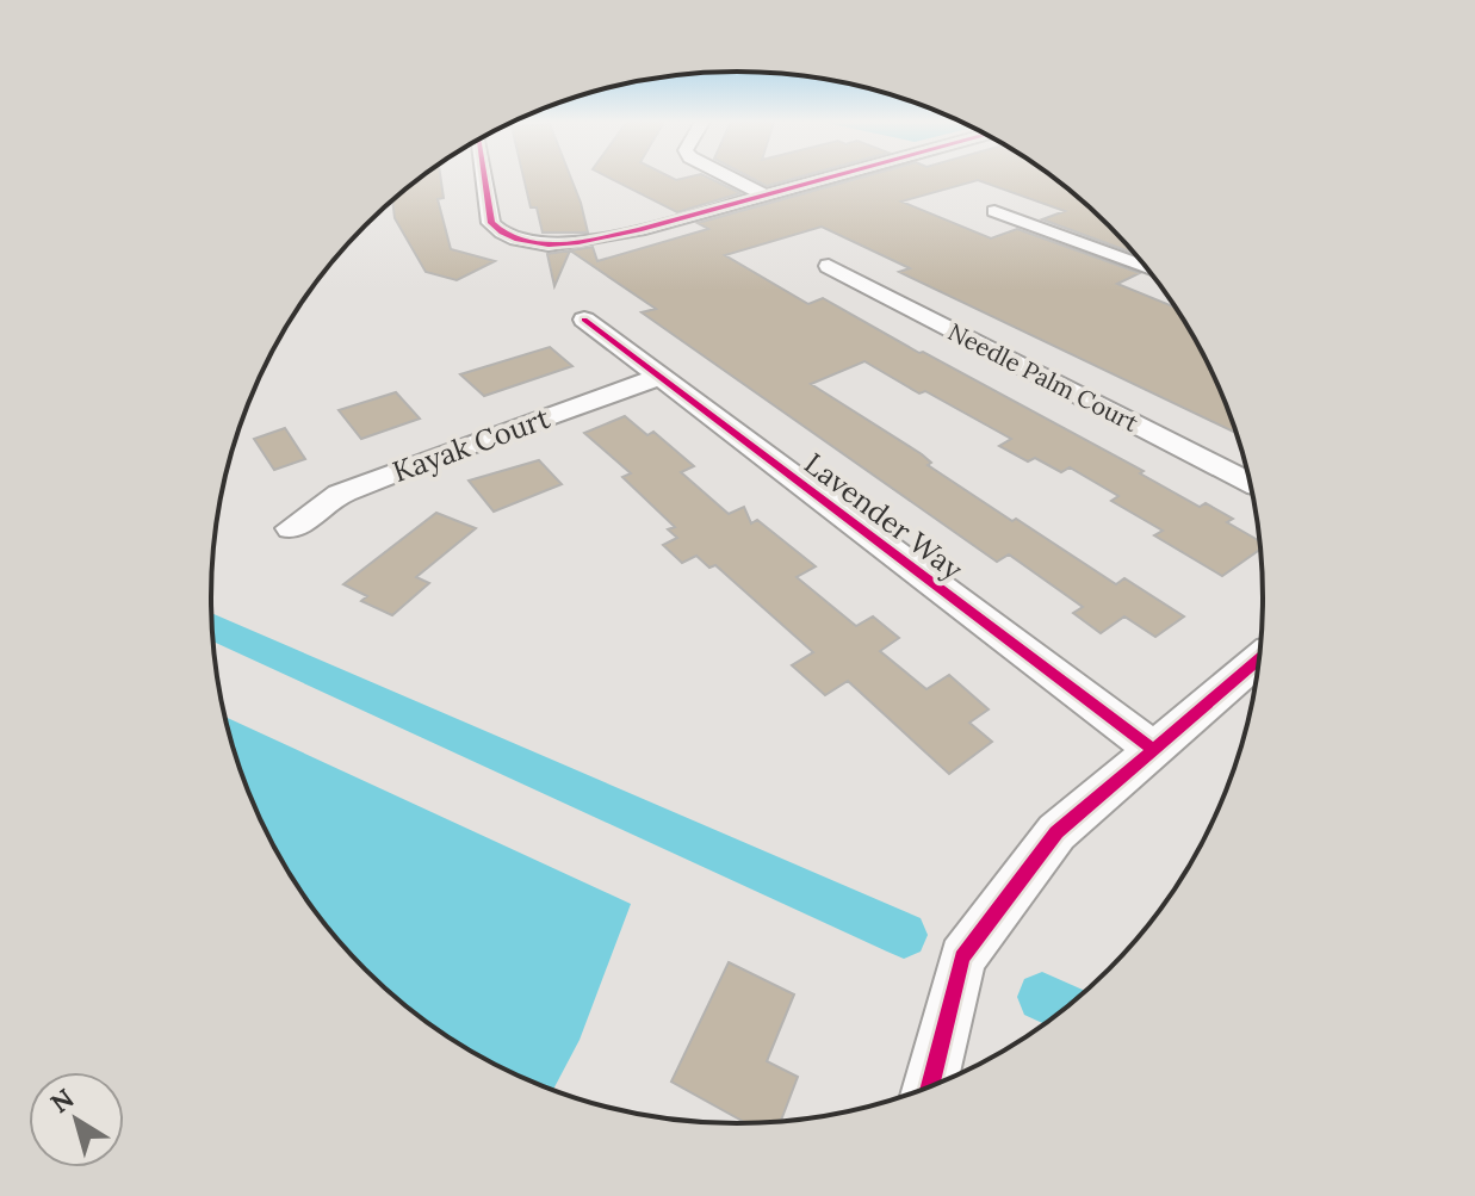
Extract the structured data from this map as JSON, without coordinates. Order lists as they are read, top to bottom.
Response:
{
  "streets": {
    "street": ["Needle Palm Court", "Kayak Court", "Lavender Way"]
  },
  "crossings": [
    ["Kayak Court", "Lavender Way"]
  ],
  "north": "top left"
}
